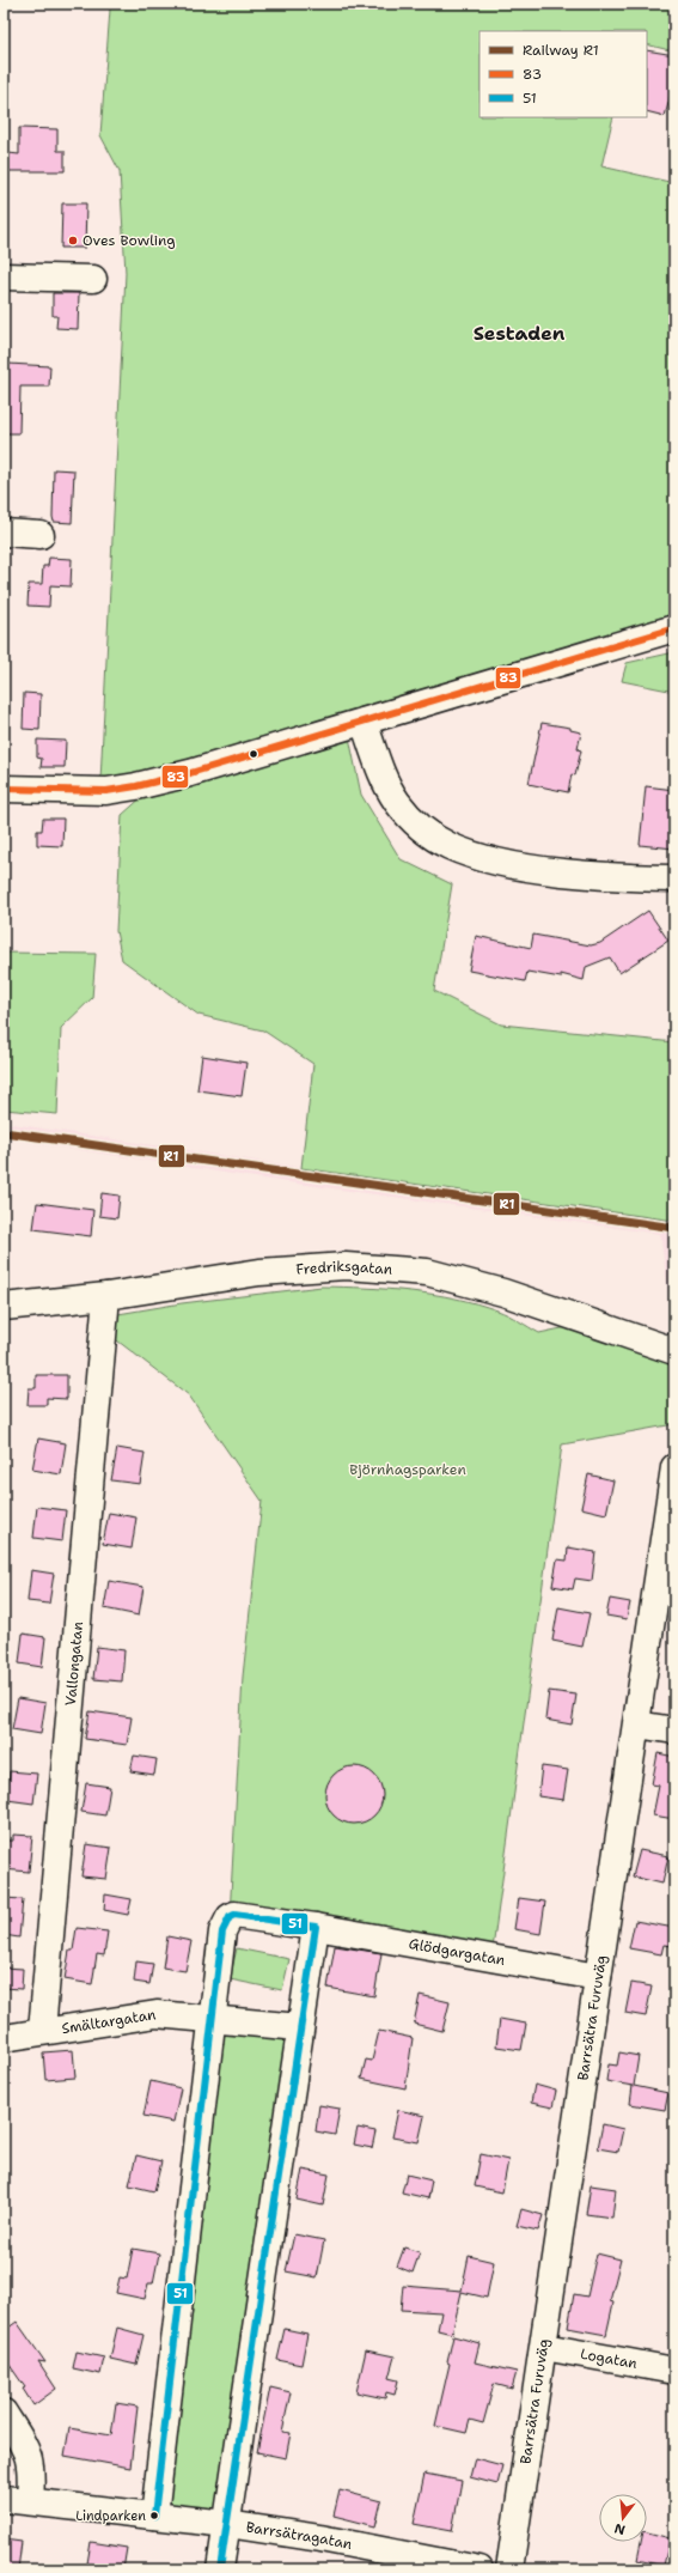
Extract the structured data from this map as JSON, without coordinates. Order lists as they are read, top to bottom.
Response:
{
  "streets": {
    "street": [
      "Fredriksgatan",
      "Vallongatan",
      "Glödgargatan",
      "Barrsätra Furuväg",
      "Smältargatan",
      "Logatan",
      "Barrsätragatan"
    ]
  },
  "crossings": [
    ["Fredriksgatan", "Vallongatan"],
    ["Vallongatan", "Smältargatan"],
    ["Glödgargatan", "Barrsätra Furuväg"],
    ["Barrsätra Furuväg", "Logatan"]
  ],
  "districts": ["Sestaden"],
  "parks": ["Björnhagsparken"],
  "places": ["Oves Bowling", "Lindparken"],
  "lines": ["transit line 83", "rail line R1", "transit line 51"],
  "legend": ["Railway R1", "83", "51"],
  "north": "bottom"
}
